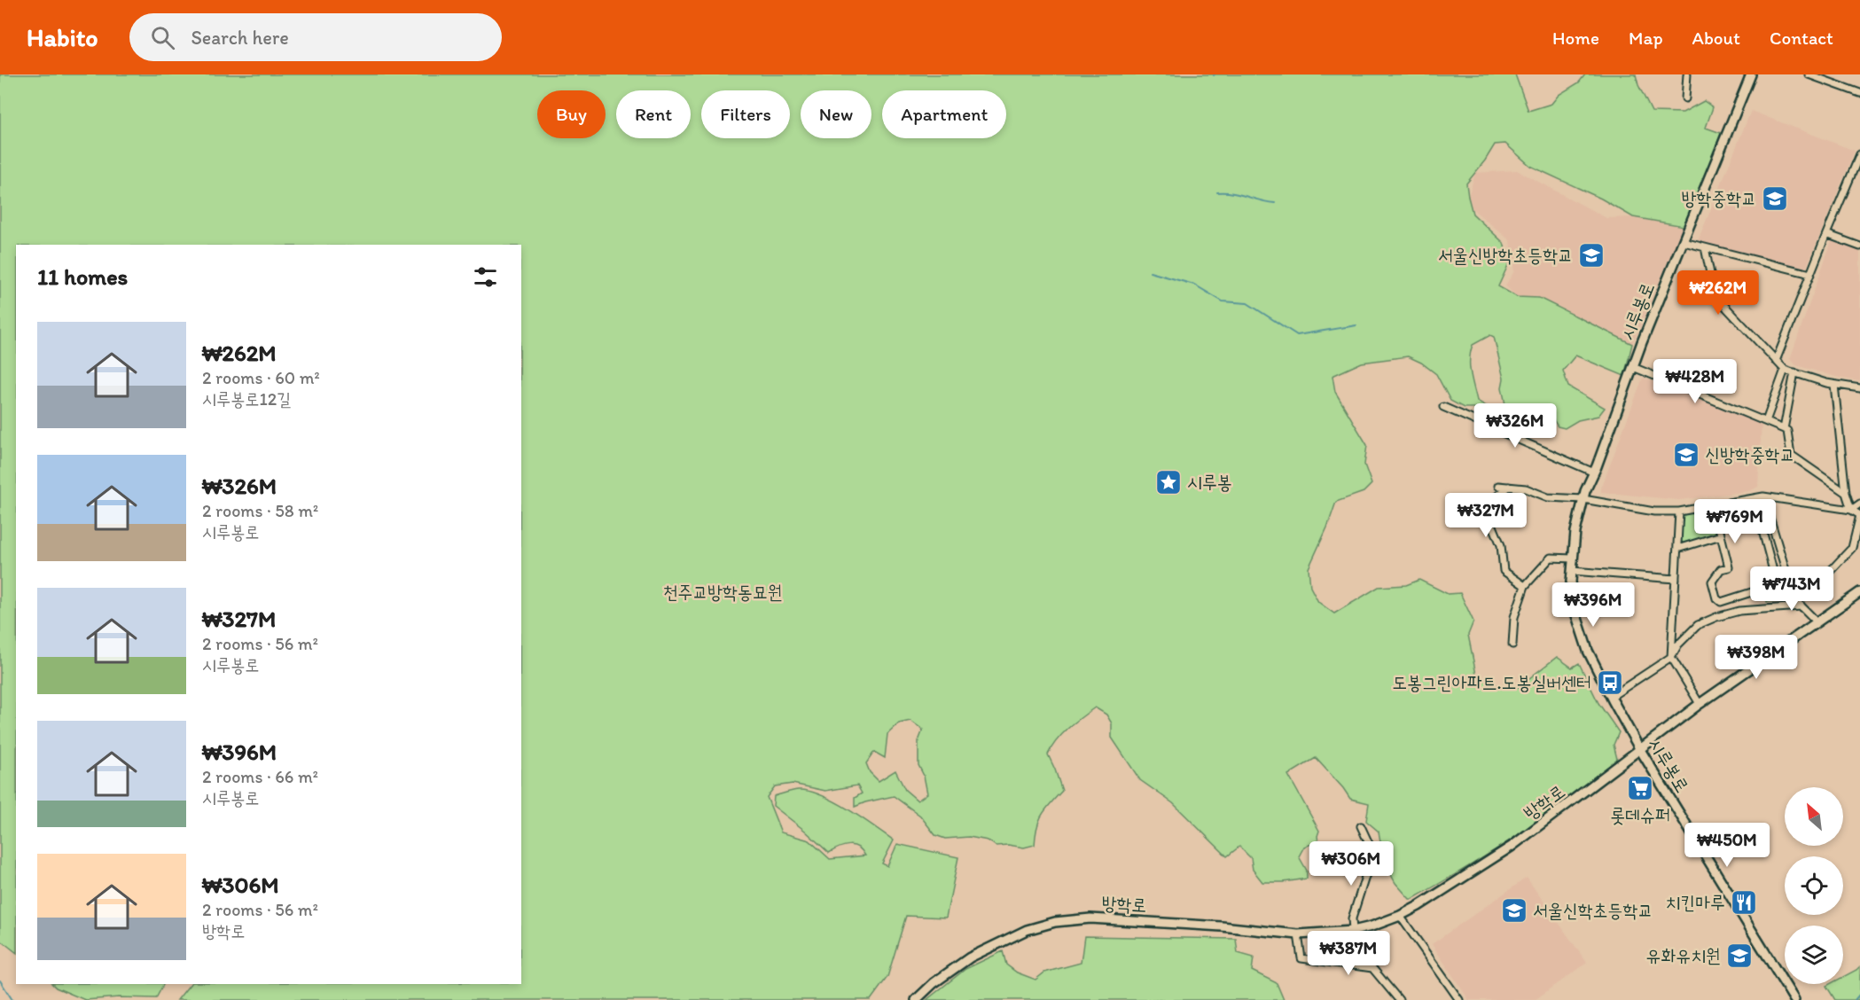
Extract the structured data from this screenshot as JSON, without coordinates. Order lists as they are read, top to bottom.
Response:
{
  "streets": {
    "main road": ["시루봉로", "방학로"]
  },
  "crossings": [
    ["시루봉로", "방학로"]
  ],
  "parks": ["천주교방학동묘원"],
  "places": {
    "school or university": [
      "방학중학교",
      "서울신방학초등학교",
      "신방학중학교",
      "서울신학초등학교",
      "유화유치원"
    ],
    "place": ["시루봉"],
    "bus stop": ["도봉그린아파트.도봉실버센터"],
    "supermarket": ["롯데슈퍼"],
    "restaurant": ["치킨마루"]
  },
  "north": "top left",
  "page": {
    "header": "Habito",
    "search": "Search here",
    "nav": [
      "Home",
      "Map",
      "About",
      "Contact"
    ],
    "chip": [
      "Buy",
      "Rent",
      "Filters",
      "New",
      "Apartment"
    ],
    "heading": "11 homes",
    "price": [
      "₩262M",
      "₩428M",
      "₩326M",
      "₩327M",
      "₩769M",
      "₩743M",
      "₩396M",
      "₩398M",
      "₩450M",
      "₩306M",
      "₩387M"
    ],
    "list": [
      {
        "name": "₩262M",
        "note": "2 rooms · 60 m² · 시루봉로12길"
      },
      {
        "name": "₩326M",
        "note": "2 rooms · 58 m² · 시루봉로"
      },
      {
        "name": "₩327M",
        "note": "2 rooms · 56 m² · 시루봉로"
      },
      {
        "name": "₩396M",
        "note": "2 rooms · 66 m² · 시루봉로"
      },
      {
        "name": "₩306M",
        "note": "2 rooms · 56 m² · 방학로"
      }
    ]
  }
}
